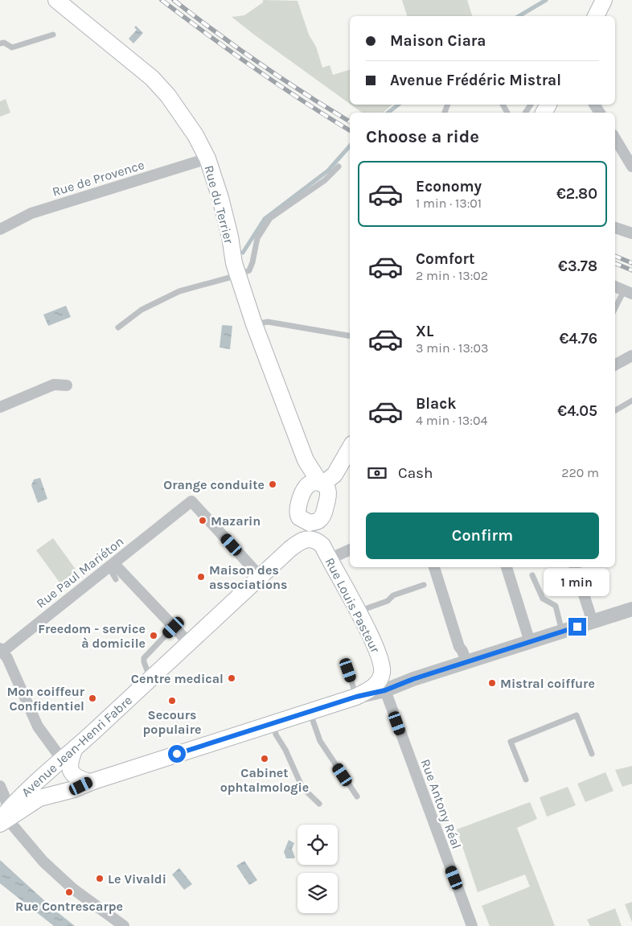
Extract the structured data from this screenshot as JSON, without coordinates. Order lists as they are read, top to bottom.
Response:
{
  "streets": {
    "main road": ["Rue du Terrier", "Rue Louis Pasteur", "Avenue Jean-Henri Fabre"],
    "street": ["Rue de Provence", "Rue Paul Mariéton", "Rue Antony Réal"]
  },
  "crossings": [
    ["Rue de Provence", "Rue du Terrier"],
    ["Rue du Terrier", "Rue Louis Pasteur"],
    ["Rue Paul Mariéton", "Avenue Jean-Henri Fabre"],
    ["Rue Louis Pasteur", "Avenue Jean-Henri Fabre"]
  ],
  "places": [
    "Orange conduite",
    "Mazarin",
    "Maison des associations",
    "Freedom - service à domicile",
    "Centre medical",
    "Mistral coiffure",
    "Mon coiffeur Confidentiel",
    "Secours populaire",
    "Cabinet ophtalmologie",
    "Le Vivaldi",
    "Rue Contrescarpe"
  ],
  "page": {
    "banner": ["Maison Ciara", "Avenue Frédéric Mistral"],
    "heading": "Choose a ride",
    "list": [
      {
        "name": "Economy",
        "note": "1 min · 13:01",
        "value": "€2.80"
      },
      {
        "name": "Comfort",
        "note": "2 min · 13:02",
        "value": "€3.78"
      },
      {
        "name": "XL",
        "note": "3 min · 13:03",
        "value": "€4.76"
      },
      {
        "name": "Black",
        "note": "4 min · 13:04",
        "value": "€4.05"
      }
    ],
    "pay": ["Cash", "220 m"],
    "buttons": "Confirm",
    "bubble": "1 min"
  }
}
